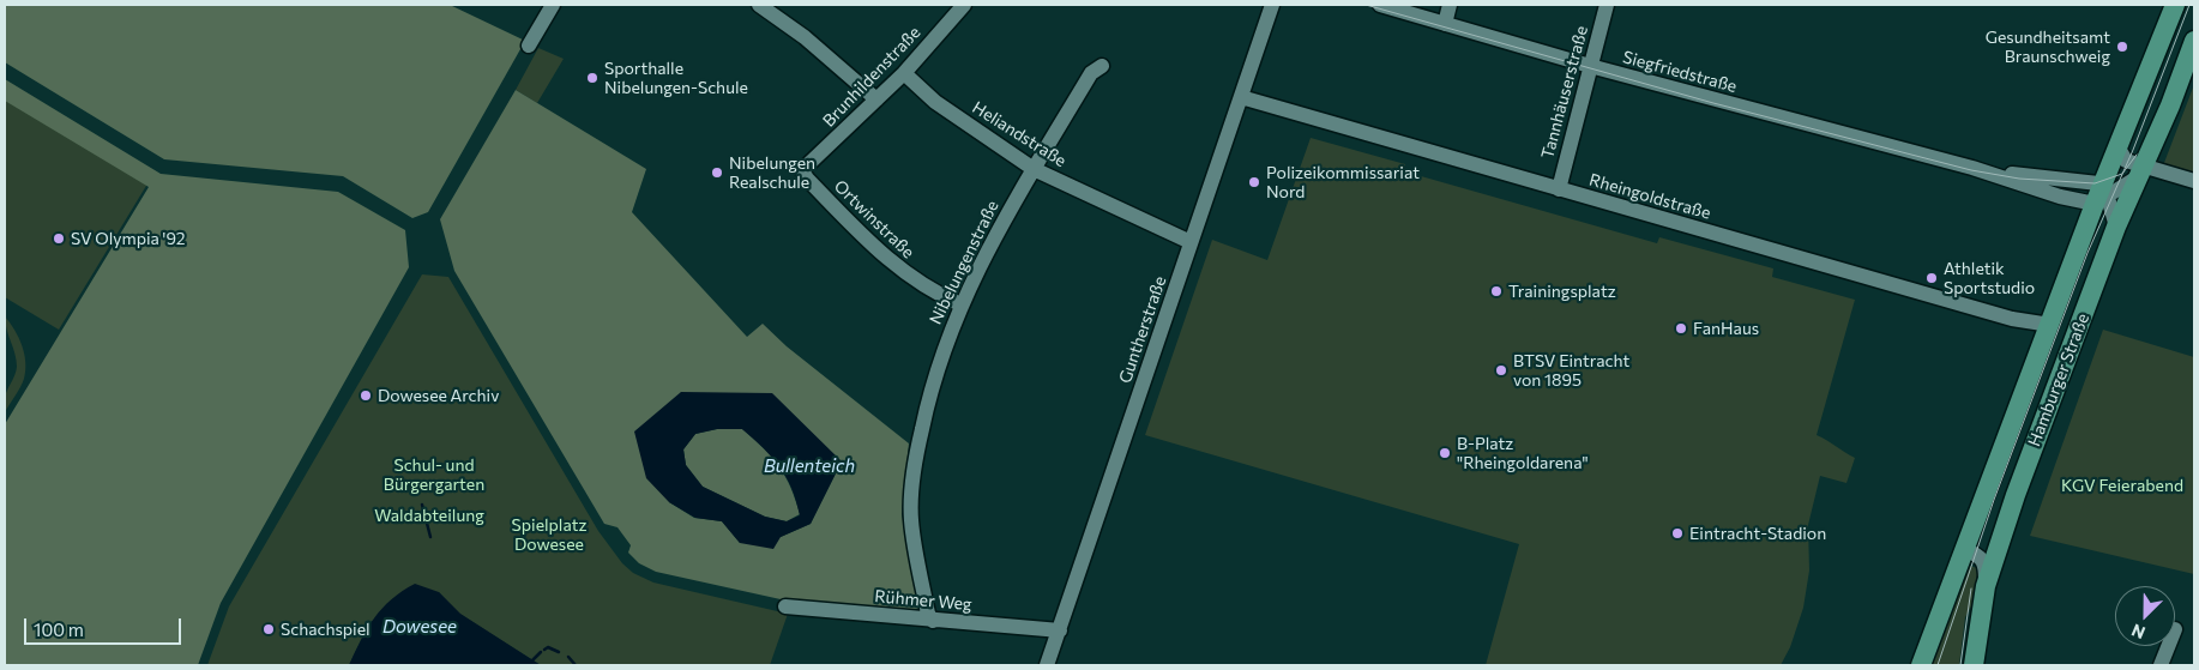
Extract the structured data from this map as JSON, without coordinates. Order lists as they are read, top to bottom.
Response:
{
  "streets": {
    "main road": ["Hamburger Straße"],
    "street": [
      "Siegfriedstraße",
      "Brunhildenstraße",
      "Tannhäuserstraße",
      "Heliandstraße",
      "Rheingoldstraße",
      "Ortwinstraße",
      "Nibelungenstraße",
      "Guntherstraße",
      "Rühmer Weg"
    ]
  },
  "crossings": [
    ["Siegfriedstraße", "Tannhäuserstraße"],
    ["Siegfriedstraße", "Hamburger Straße"],
    ["Brunhildenstraße", "Heliandstraße"],
    ["Brunhildenstraße", "Ortwinstraße"],
    ["Tannhäuserstraße", "Rheingoldstraße"],
    ["Heliandstraße", "Nibelungenstraße"],
    ["Heliandstraße", "Guntherstraße"],
    ["Rheingoldstraße", "Guntherstraße"],
    ["Rheingoldstraße", "Hamburger Straße"],
    ["Ortwinstraße", "Nibelungenstraße"],
    ["Nibelungenstraße", "Rühmer Weg"],
    ["Guntherstraße", "Rühmer Weg"]
  ],
  "water": ["Bullenteich", "Dowesee"],
  "parks": [
    "Schul- und Bürgergarten",
    "KGV Feierabend",
    "Waldabteilung",
    "Spielplatz Dowesee"
  ],
  "places": [
    "Gesundheitsamt Braunschweig",
    "Sporthalle Nibelungen-Schule",
    "Nibelungen Realschule",
    "Polizeikommissariat Nord",
    "SV Olympia '92",
    "Athletik Sportstudio",
    "Trainingsplatz",
    "FanHaus",
    "BTSV Eintracht von 1895",
    "Dowesee Archiv",
    "B-Platz \"Rheingoldarena\"",
    "Eintracht-Stadion",
    "Schachspiel"
  ],
  "scale_bar": "100 m",
  "north": "bottom left"
}
